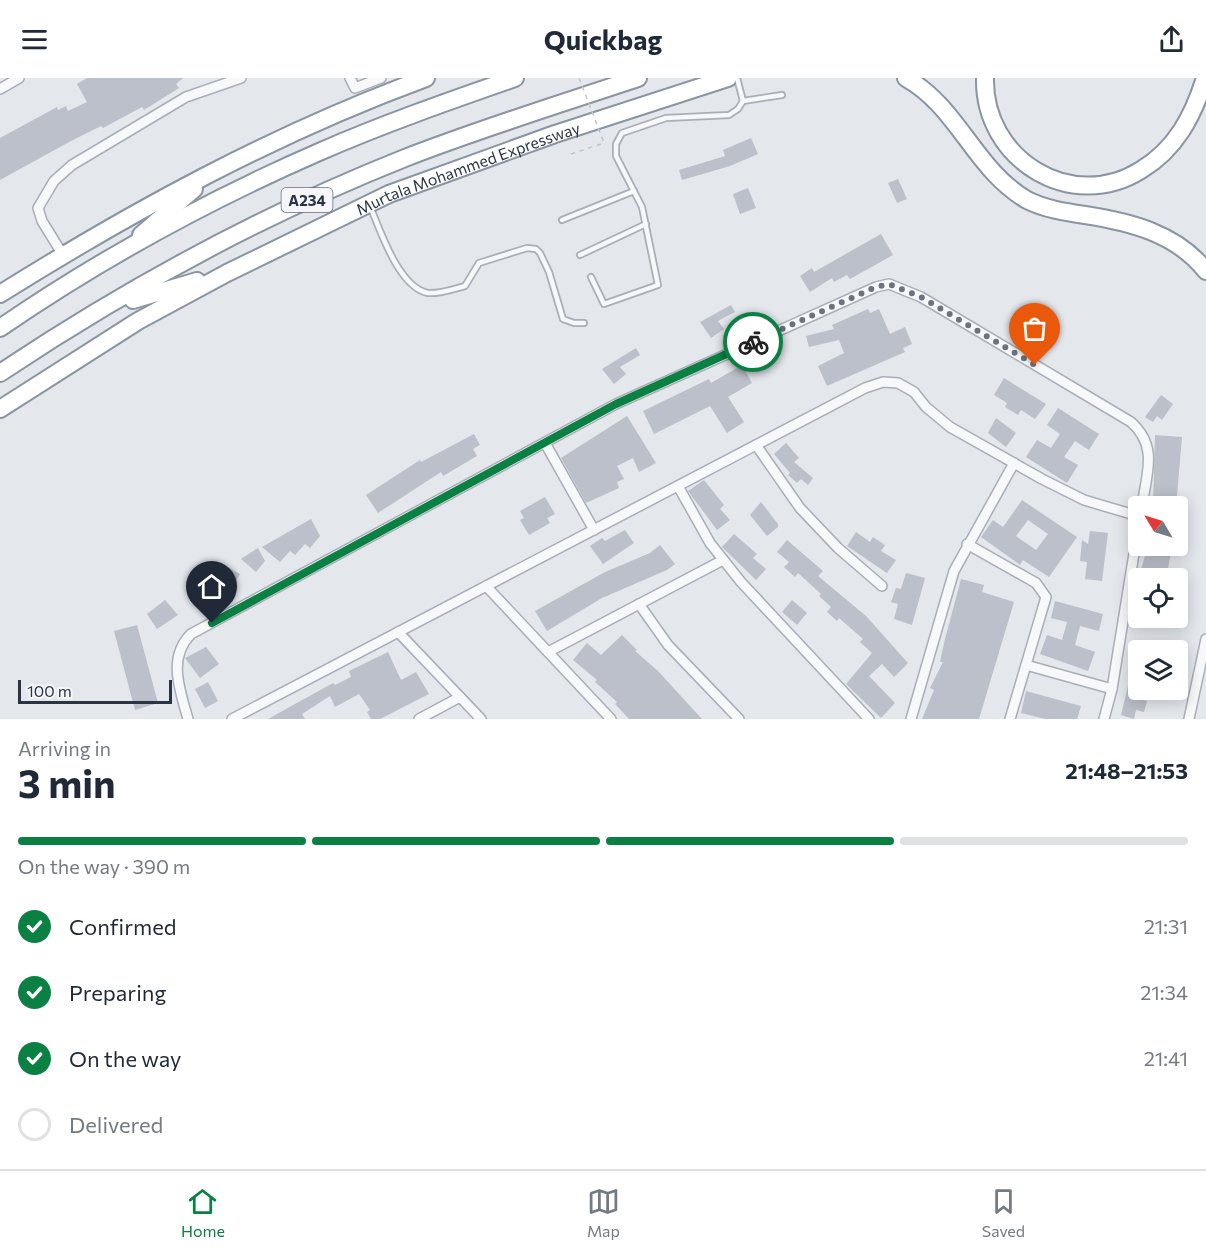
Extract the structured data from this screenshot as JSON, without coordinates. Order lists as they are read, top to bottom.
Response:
{
  "streets": {
    "highway": ["Murtala Mohammed Expressway", "A234"]
  },
  "scale_bar": "100 m",
  "north": "top left",
  "page": {
    "header": "Quickbag",
    "scale": "100 m",
    "heading": ["3 min", "Arriving in", "21:48–21:53"],
    "bar": "On the way · 390 m",
    "list": [
      ["Confirmed", "21:31"],
      ["Preparing", "21:34"],
      ["On the way", "21:41"],
      "Delivered"
    ],
    "tabs": ["Home", "Map", "Saved"]
  }
}
